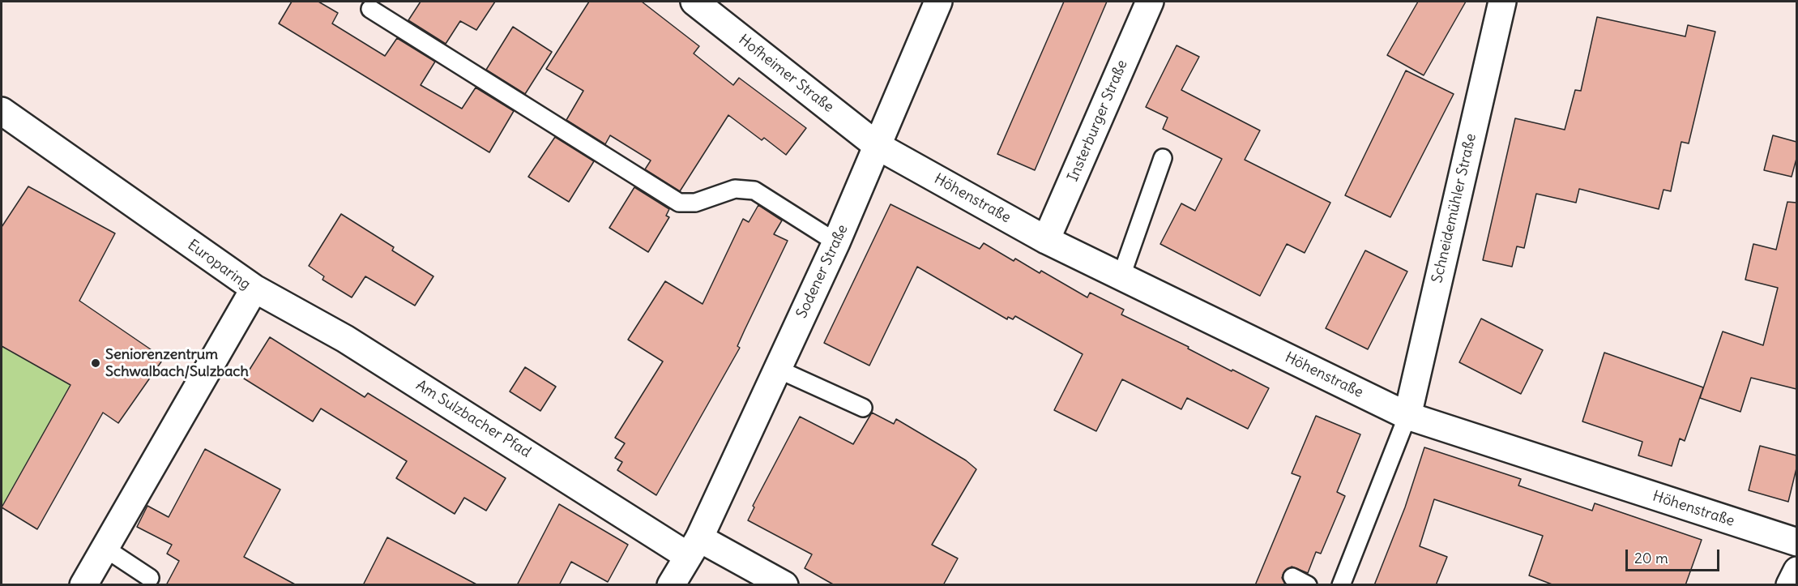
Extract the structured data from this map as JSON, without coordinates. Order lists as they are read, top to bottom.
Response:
{
  "streets": {
    "street": [
      "Hofheimer Straße",
      "Insterburger Straße",
      "Höhenstraße",
      "Schneidemühler Straße",
      "Europaring",
      "Sodener Straße",
      "Am Sulzbacher Pfad"
    ]
  },
  "crossings": [
    ["Hofheimer Straße", "Höhenstraße"],
    ["Hofheimer Straße", "Sodener Straße"],
    ["Insterburger Straße", "Höhenstraße"],
    ["Höhenstraße", "Schneidemühler Straße"],
    ["Höhenstraße", "Sodener Straße"],
    ["Europaring", "Am Sulzbacher Pfad"],
    ["Sodener Straße", "Am Sulzbacher Pfad"]
  ],
  "places": ["Seniorenzentrum Schwalbach/Sulzbach"],
  "scale_bar": "20 m"
}
